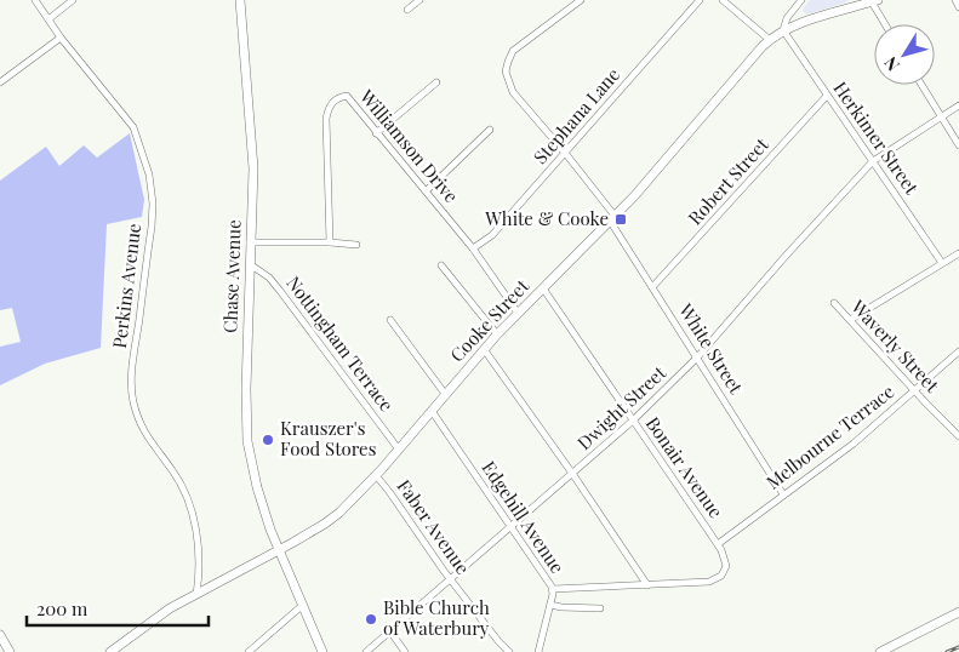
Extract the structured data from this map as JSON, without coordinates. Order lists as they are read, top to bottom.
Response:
{
  "streets": {
    "main road": ["Chase Avenue", "Cooke Street"],
    "street": [
      "Stephana Lane",
      "Herkimer Street",
      "Williamson Drive",
      "Robert Street",
      "Perkins Avenue",
      "Nottingham Terrace",
      "Waverly Street",
      "White Street",
      "Dwight Street",
      "Melbourne Terrace",
      "Bonair Avenue",
      "Edgehill Avenue",
      "Faber Avenue"
    ]
  },
  "crossings": [
    ["Stephana Lane", "Williamson Drive"],
    ["Stephana Lane", "White Street"],
    ["Herkimer Street", "Robert Street"],
    ["Herkimer Street", "Cooke Street"],
    ["Herkimer Street", "Dwight Street"],
    ["Williamson Drive", "Cooke Street"],
    ["Robert Street", "White Street"],
    ["Chase Avenue", "Cooke Street"],
    ["Chase Avenue", "Nottingham Terrace"],
    ["Perkins Avenue", "Cooke Street"],
    ["Cooke Street", "Nottingham Terrace"],
    ["Cooke Street", "White Street"],
    ["Cooke Street", "Bonair Avenue"],
    ["Cooke Street", "Edgehill Avenue"],
    ["Cooke Street", "Faber Avenue"],
    ["Waverly Street", "Melbourne Terrace"],
    ["White Street", "Dwight Street"],
    ["White Street", "Melbourne Terrace"],
    ["Dwight Street", "Bonair Avenue"],
    ["Dwight Street", "Edgehill Avenue"],
    ["Dwight Street", "Faber Avenue"],
    ["Melbourne Terrace", "Bonair Avenue"]
  ],
  "places": {
    "transit": ["White & Cooke"],
    "other": ["Krauszer's Food Stores", "Bible Church of Waterbury"]
  },
  "scale_bar": "200 m",
  "north": "bottom left"
}
